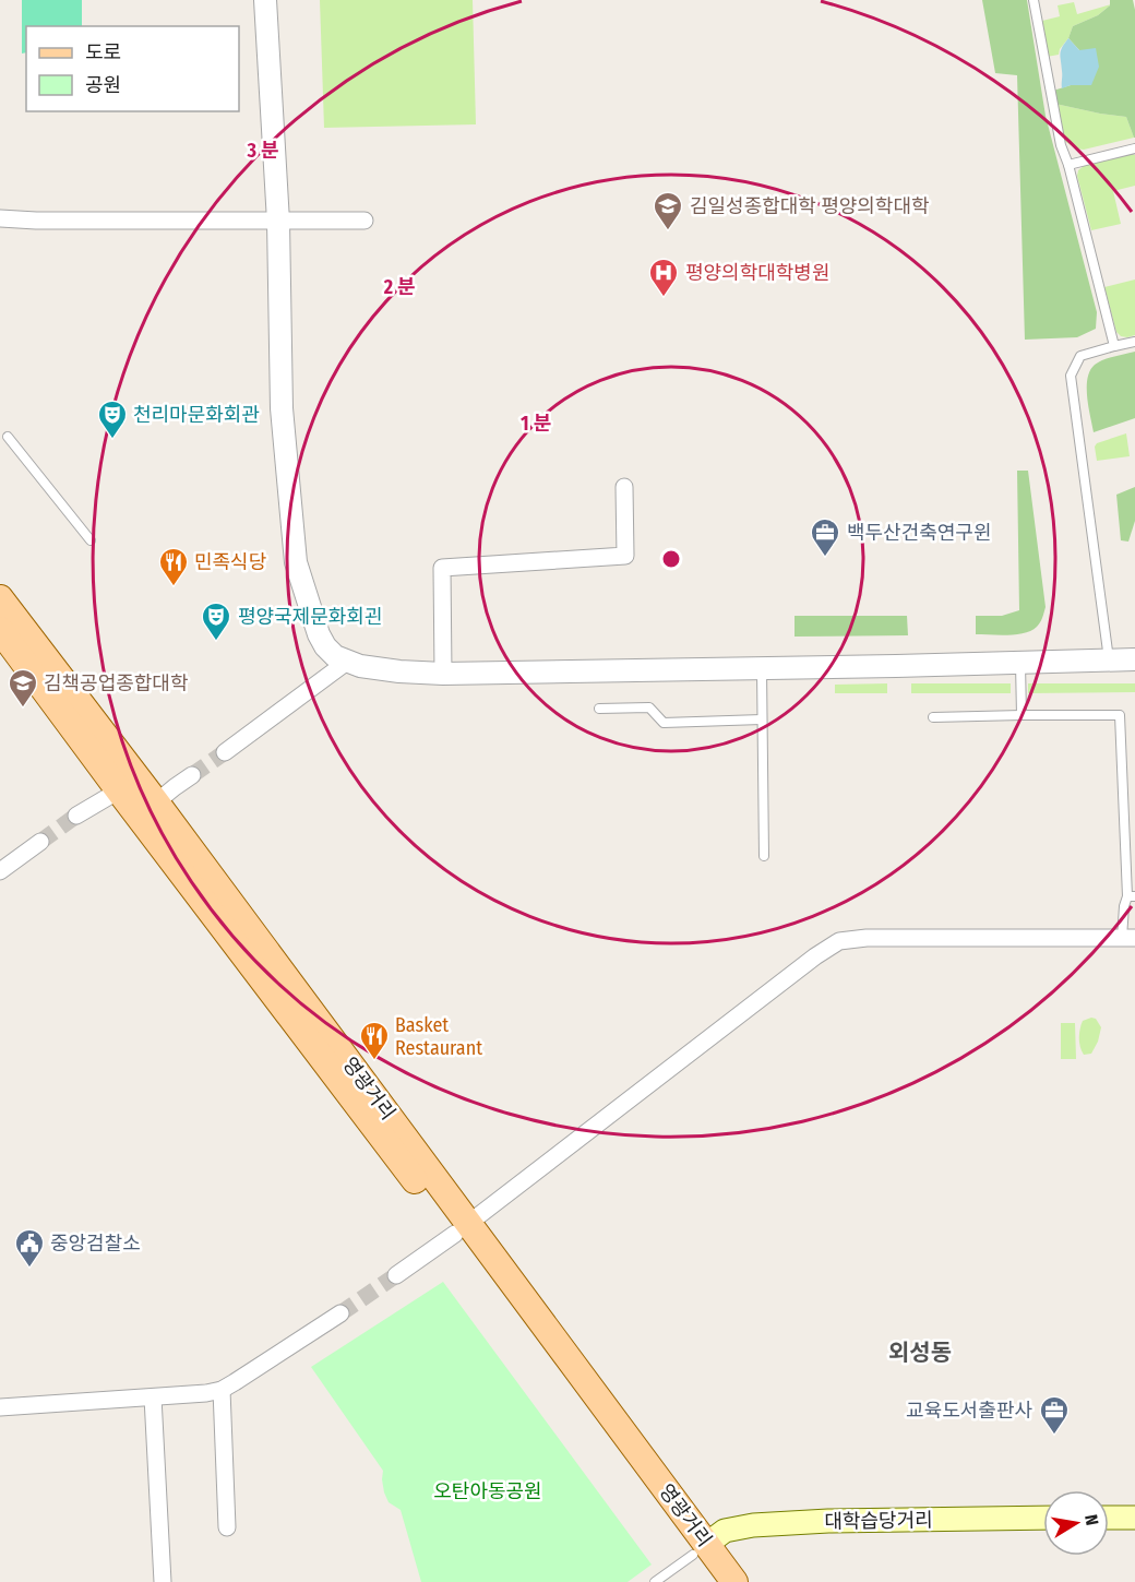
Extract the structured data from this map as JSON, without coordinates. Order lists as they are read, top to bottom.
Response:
{
  "streets": {
    "main road": ["영광거리", "대학습당거리"]
  },
  "crossings": [
    ["영광거리", "대학습당거리"]
  ],
  "districts": ["외성동"],
  "parks": ["오탄아동공원"],
  "places": {
    "school or university": ["김일성종합대학 평양의학대학", "김책공업종합대학"],
    "hospital": ["평양의학대학병원"],
    "theatre": ["천리마문화회관", "평양국제문화회괸"],
    "office": ["백두산건축연구윈", "교육도서출판사"],
    "restaurant": ["민족식당", "Basket Restaurant"],
    "public building": ["중앙검찰소"]
  },
  "legend": ["도로", "공원"],
  "north": "right",
  "rings": ["3 분", "2 분", "1 분"]
}
